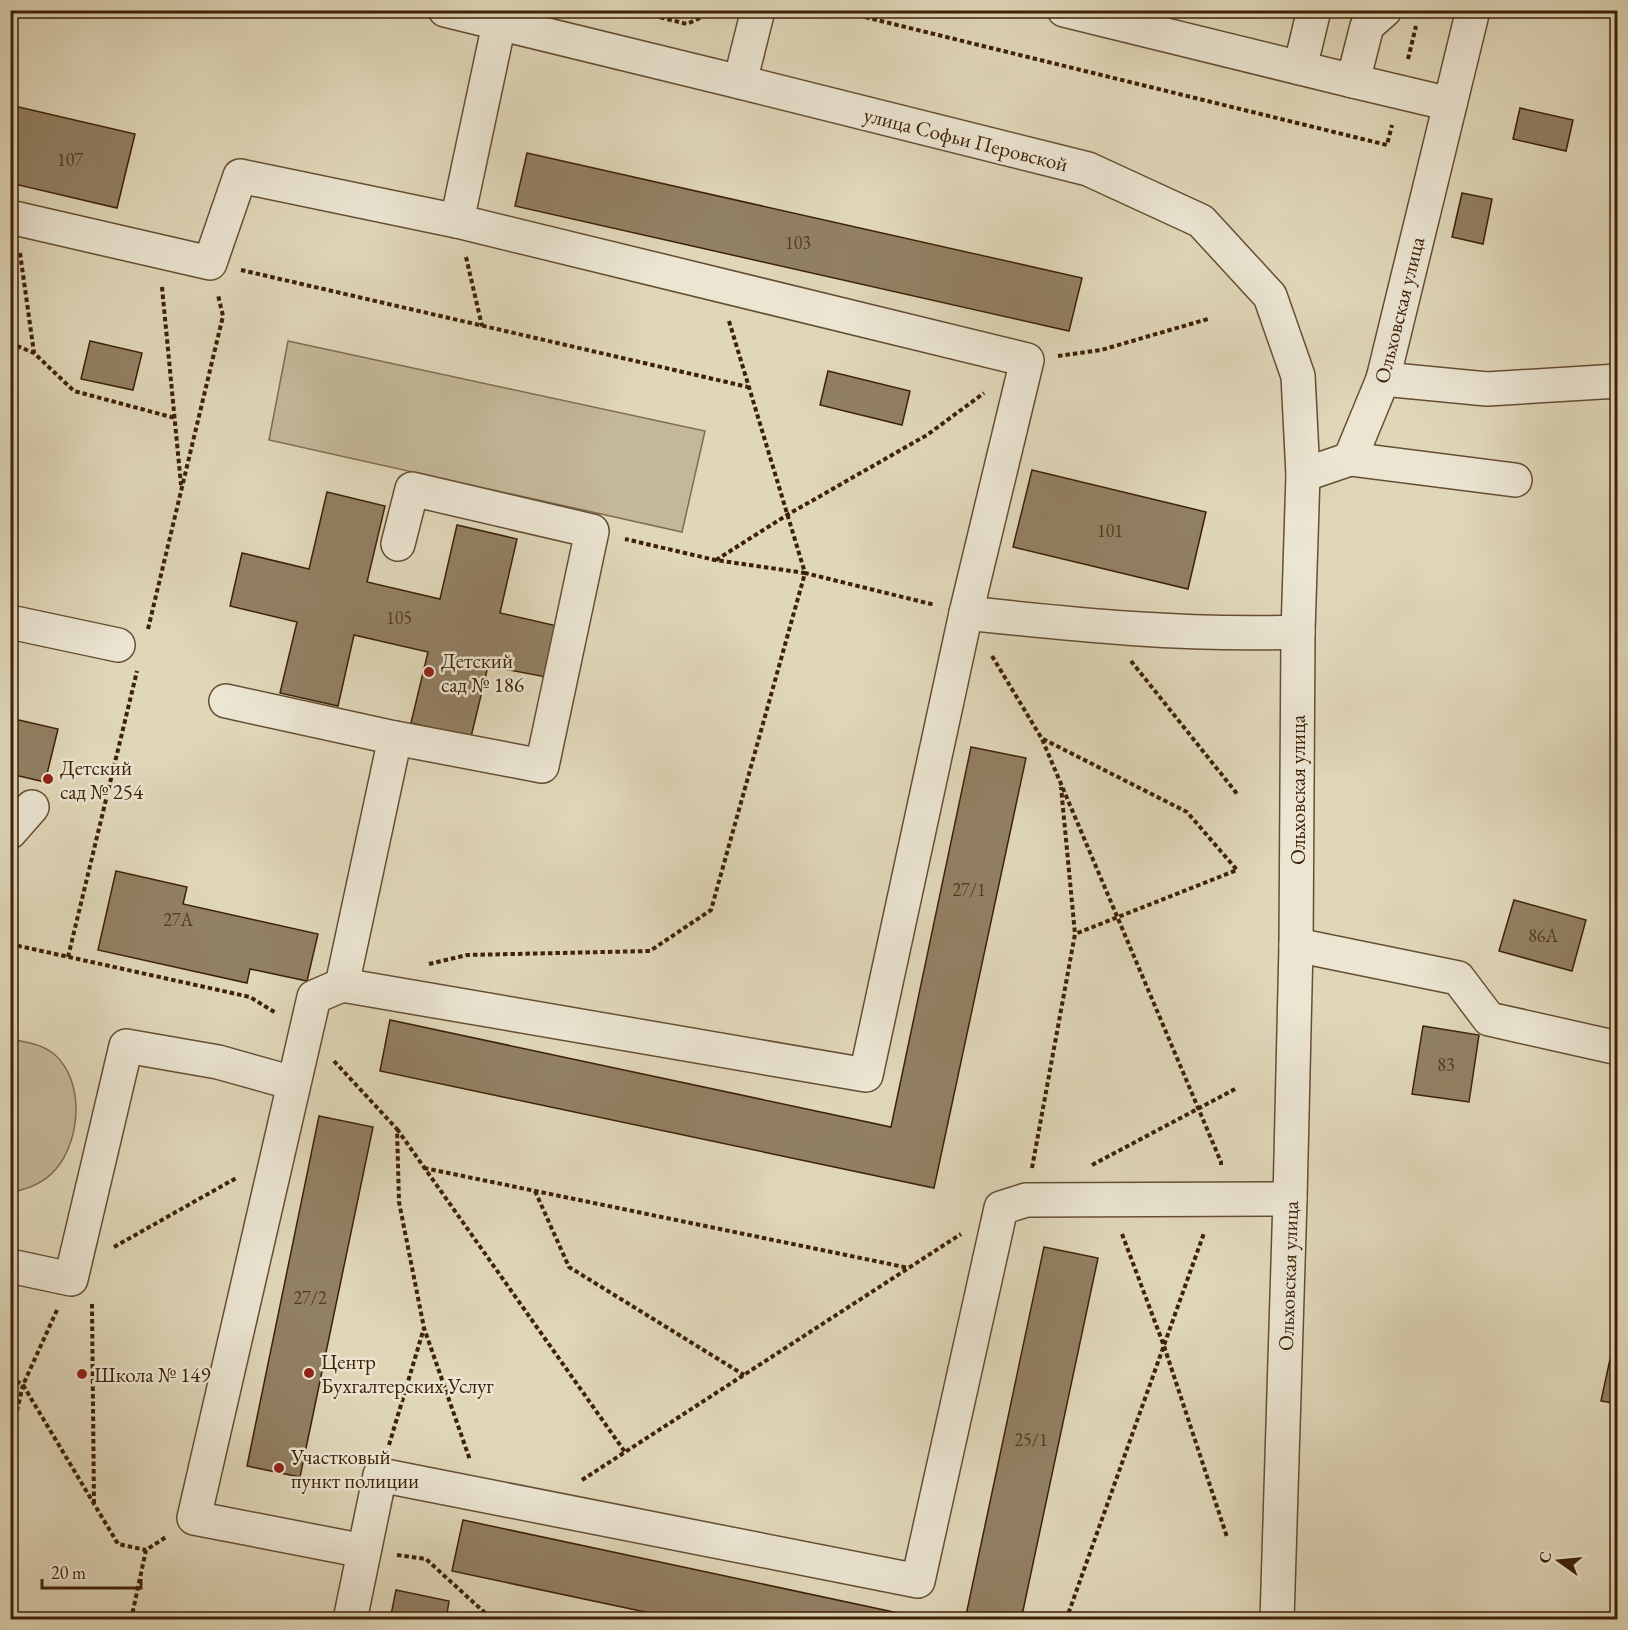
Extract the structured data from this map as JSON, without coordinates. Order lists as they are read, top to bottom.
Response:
{
  "streets": {
    "street": ["улица Софьи Перовской", "Ольховская улица"]
  },
  "crossings": [
    ["улица Софьи Перовской", "Ольховская улица"]
  ],
  "places": [
    "Детский сад № 186",
    "Детский сад № 254",
    "Центр Бухгалтерских Услуг",
    "Школа № 149",
    "Участковый пункт полиции"
  ],
  "house_numbers": [
    "107",
    "103",
    "101",
    "105",
    "27/1",
    "27А",
    "86А",
    "83",
    "27/2",
    "25/1"
  ],
  "scale_bar": "20 m",
  "north": "left"
}
